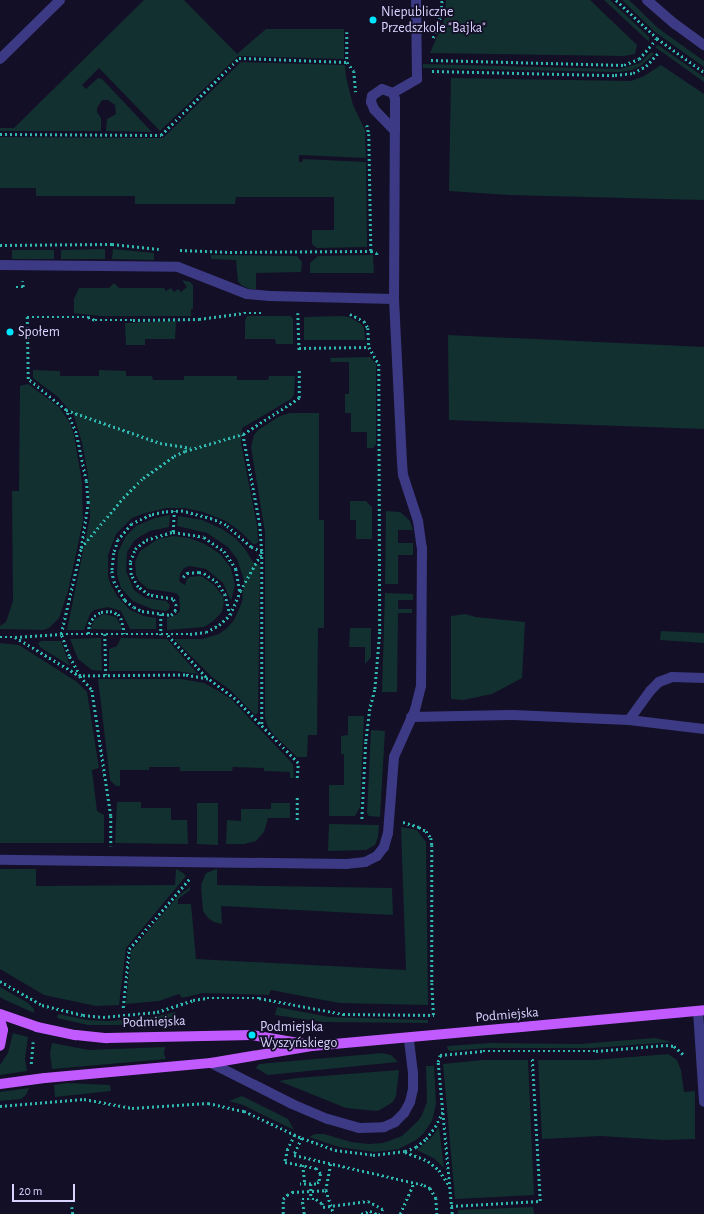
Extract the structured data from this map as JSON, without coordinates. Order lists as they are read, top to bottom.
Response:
{
  "streets": {
    "main road": ["Podmiejska"]
  },
  "places": ["Niepubliczne Przedszkole \"Bajka\"", "Społem", "Podmiejska Wyszyńskiego"],
  "scale_bar": "20 m"
}
